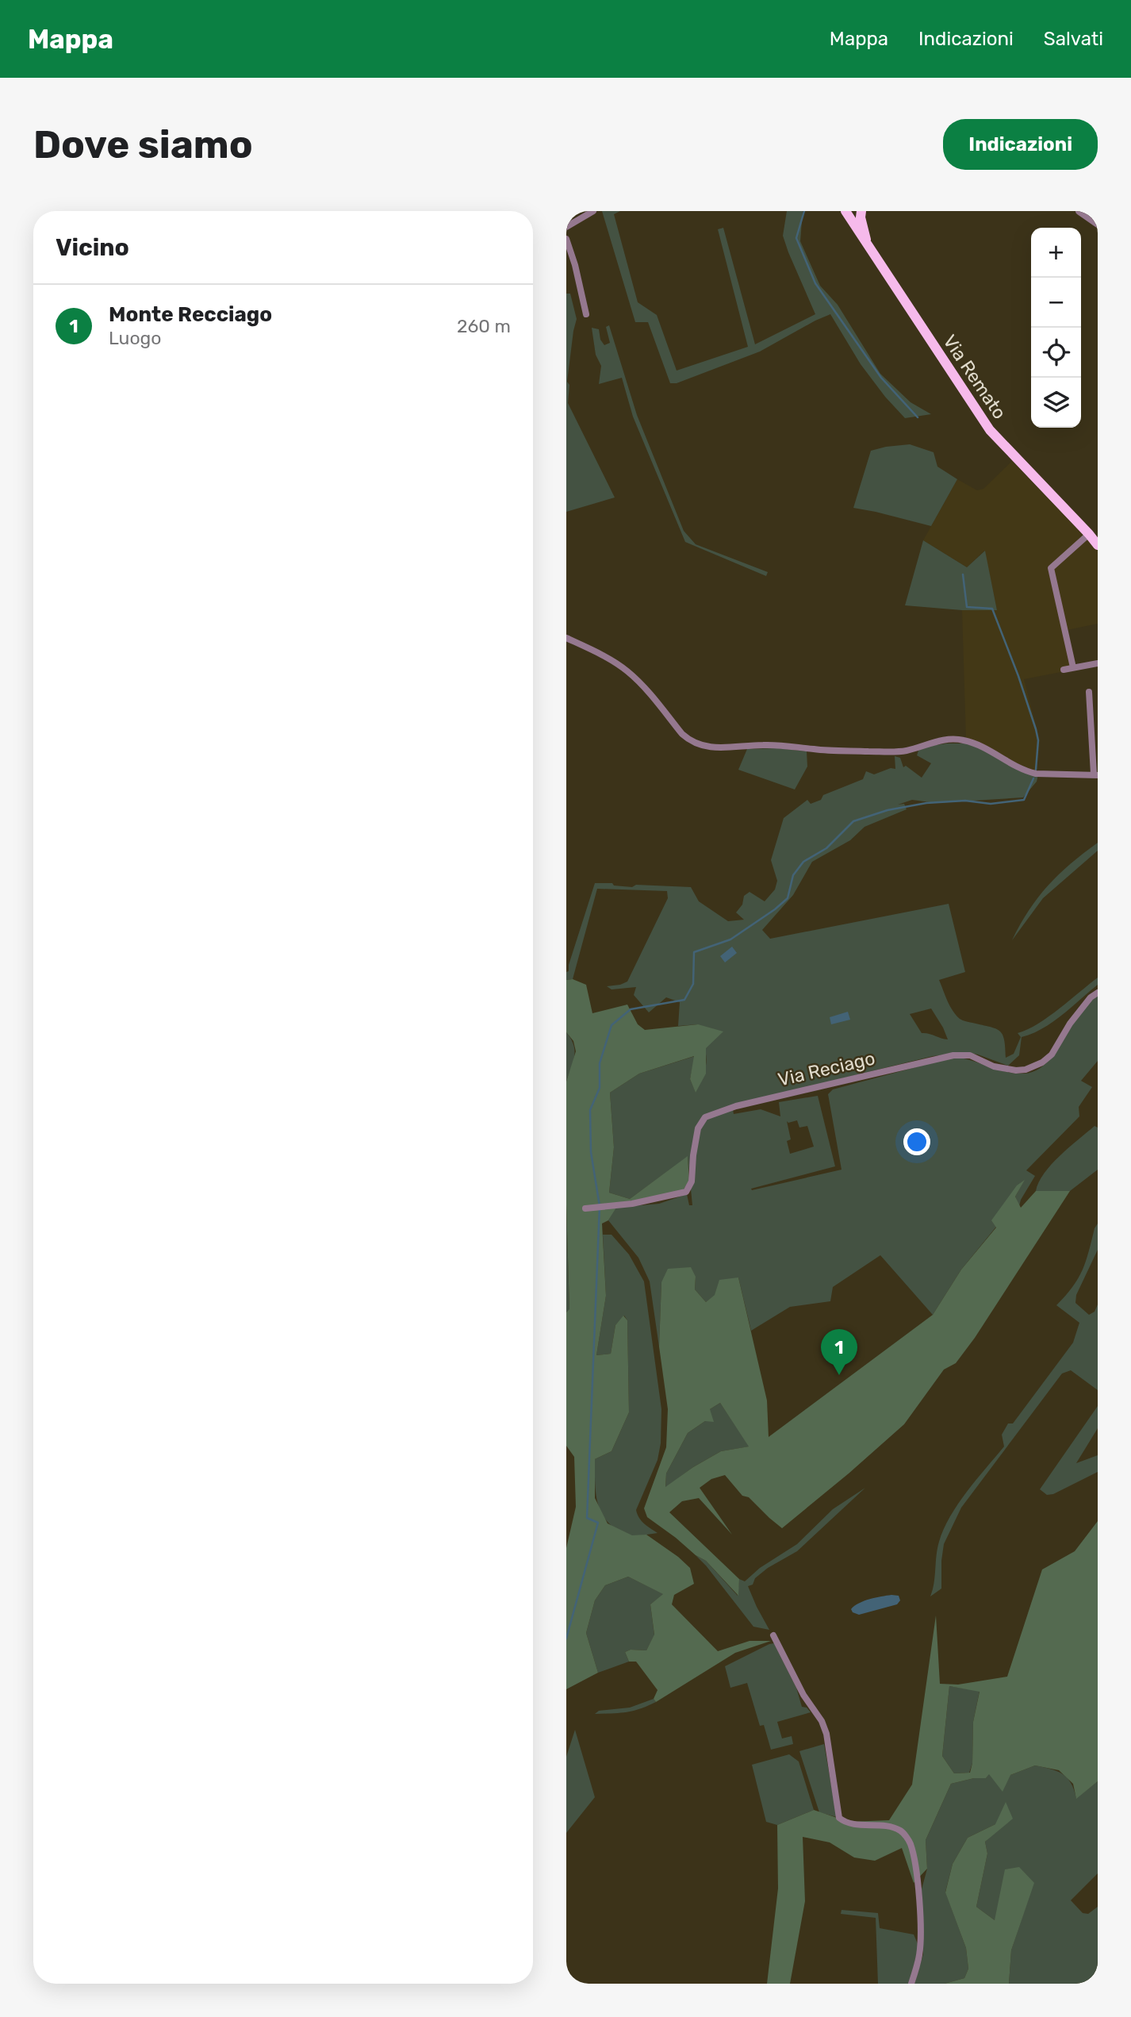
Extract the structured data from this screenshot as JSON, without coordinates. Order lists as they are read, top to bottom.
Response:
{
  "streets": {
    "main road": ["Via Remato"],
    "street": ["Via Reciago"]
  },
  "page": {
    "header": "Mappa",
    "nav": ["Mappa", "Indicazioni", "Salvati"],
    "buttons": "Indicazioni",
    "title": "Dove siamo",
    "heading": "Vicino",
    "map_buttons": ["+", "−"],
    "list": [
      {
        "mark": "1",
        "name": "Monte Recciago",
        "note": "Luogo",
        "value": "260 m"
      }
    ],
    "pins": "1"
  }
}
